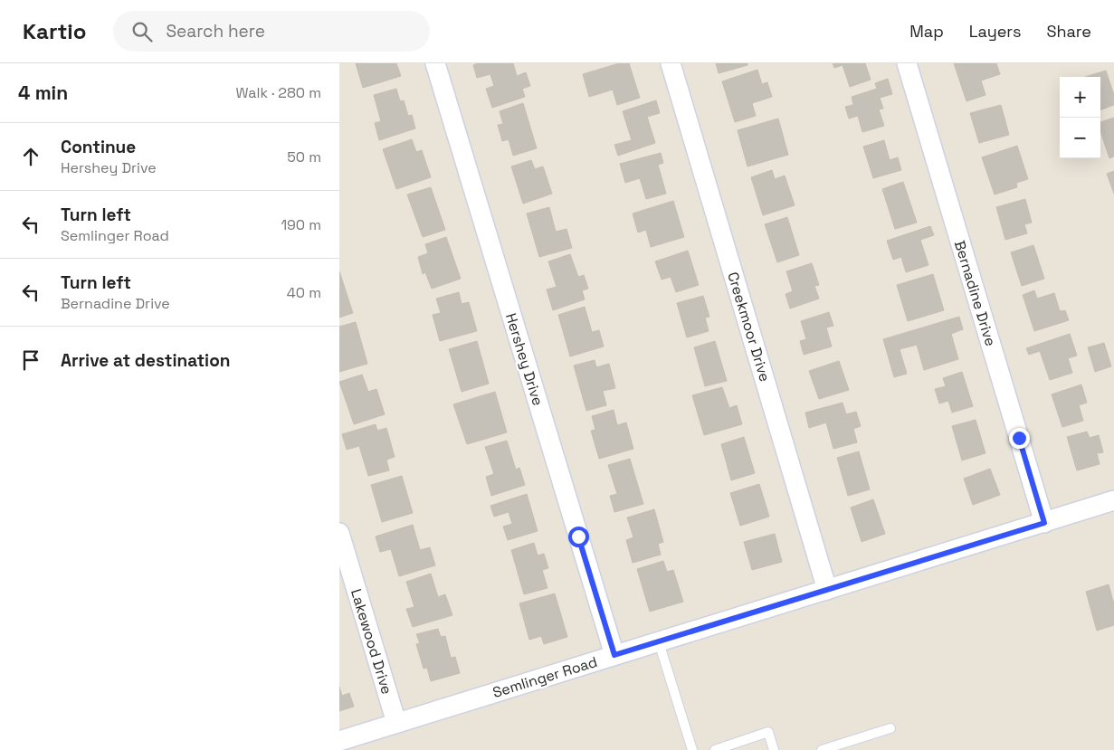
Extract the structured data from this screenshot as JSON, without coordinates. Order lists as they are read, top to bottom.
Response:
{
  "streets": {
    "street": [
      "Bernadine Drive",
      "Creekmoor Drive",
      "Hershey Drive",
      "Lakewood Drive",
      "Semlinger Road"
    ]
  },
  "crossings": [
    ["Bernadine Drive", "Semlinger Road"],
    ["Creekmoor Drive", "Semlinger Road"],
    ["Hershey Drive", "Semlinger Road"],
    ["Lakewood Drive", "Semlinger Road"]
  ],
  "page": {
    "header": "Kartio",
    "search": "Search here",
    "nav": ["Map", "Layers", "Share"],
    "heading": ["4 min", "Walk · 280 m"],
    "map_buttons": ["+", "−"],
    "list": [
      ["Continue", "Hershey Drive", "50 m"],
      ["Turn left", "Semlinger Road", "190 m"],
      ["Turn left", "Bernadine Drive", "40 m"],
      "Arrive at destination"
    ]
  }
}
